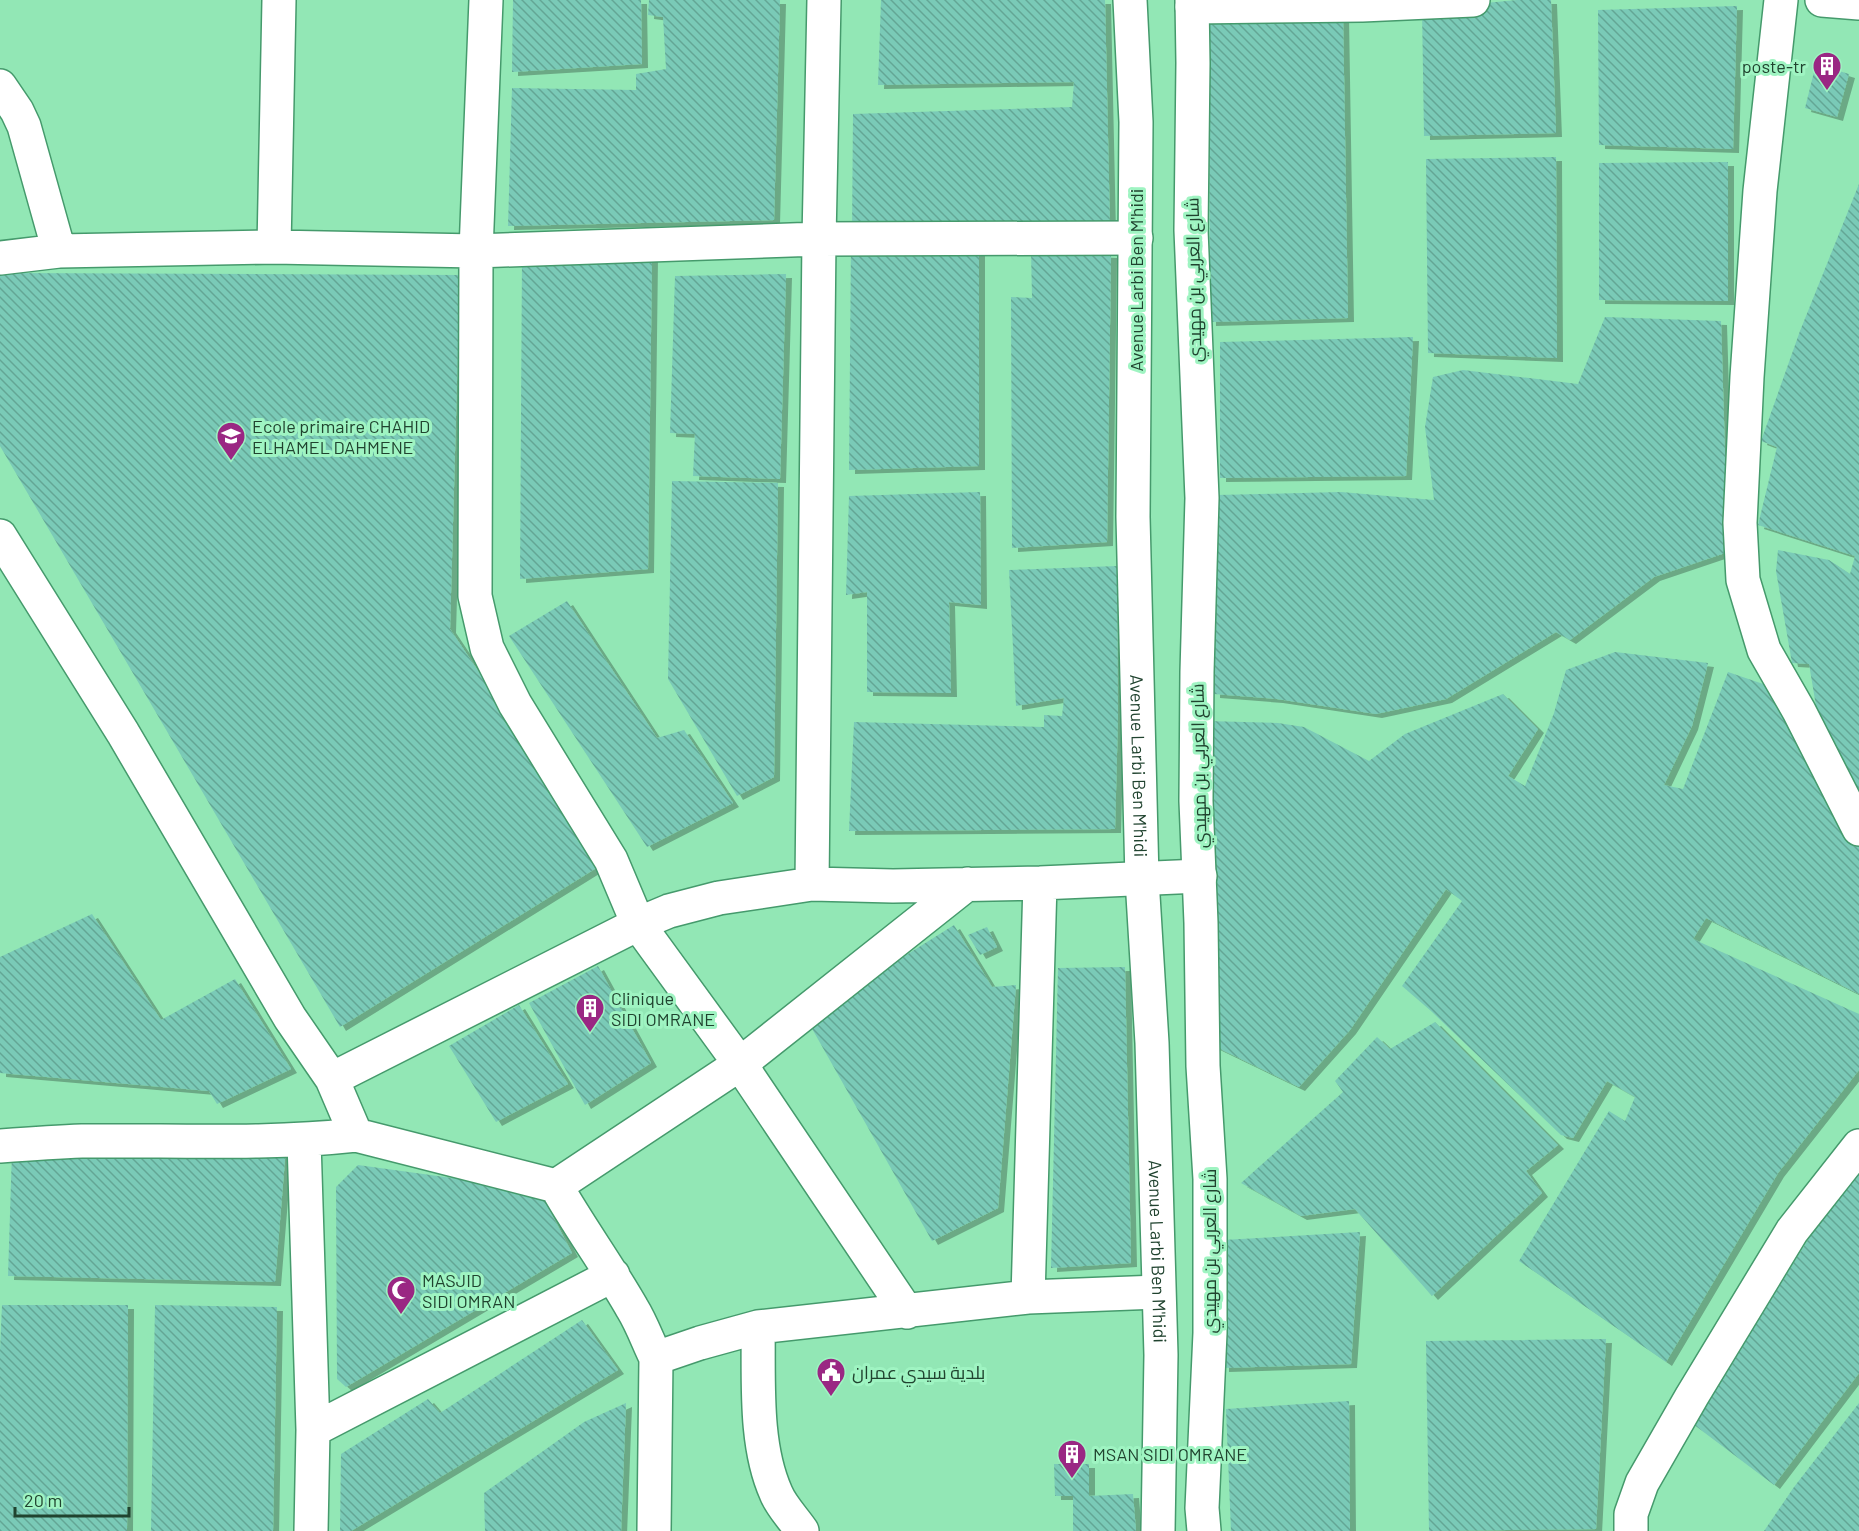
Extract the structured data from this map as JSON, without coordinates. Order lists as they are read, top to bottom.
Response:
{
  "streets": {
    "street": ["Avenue Larbi Ben M'hidi", "شارع العربي بن مهيدي"]
  },
  "places": {
    "building": ["poste-tr", "Clinique SIDI OMRANE", "MSAN SIDI OMRANE"],
    "school or university": ["Ecole primaire CHAHID ELHAMEL DAHMENE"],
    "mosque": ["MASJID SIDI OMRAN"],
    "public building": ["بلدية سيدي عمران"]
  },
  "scale_bar": "20 m"
}
